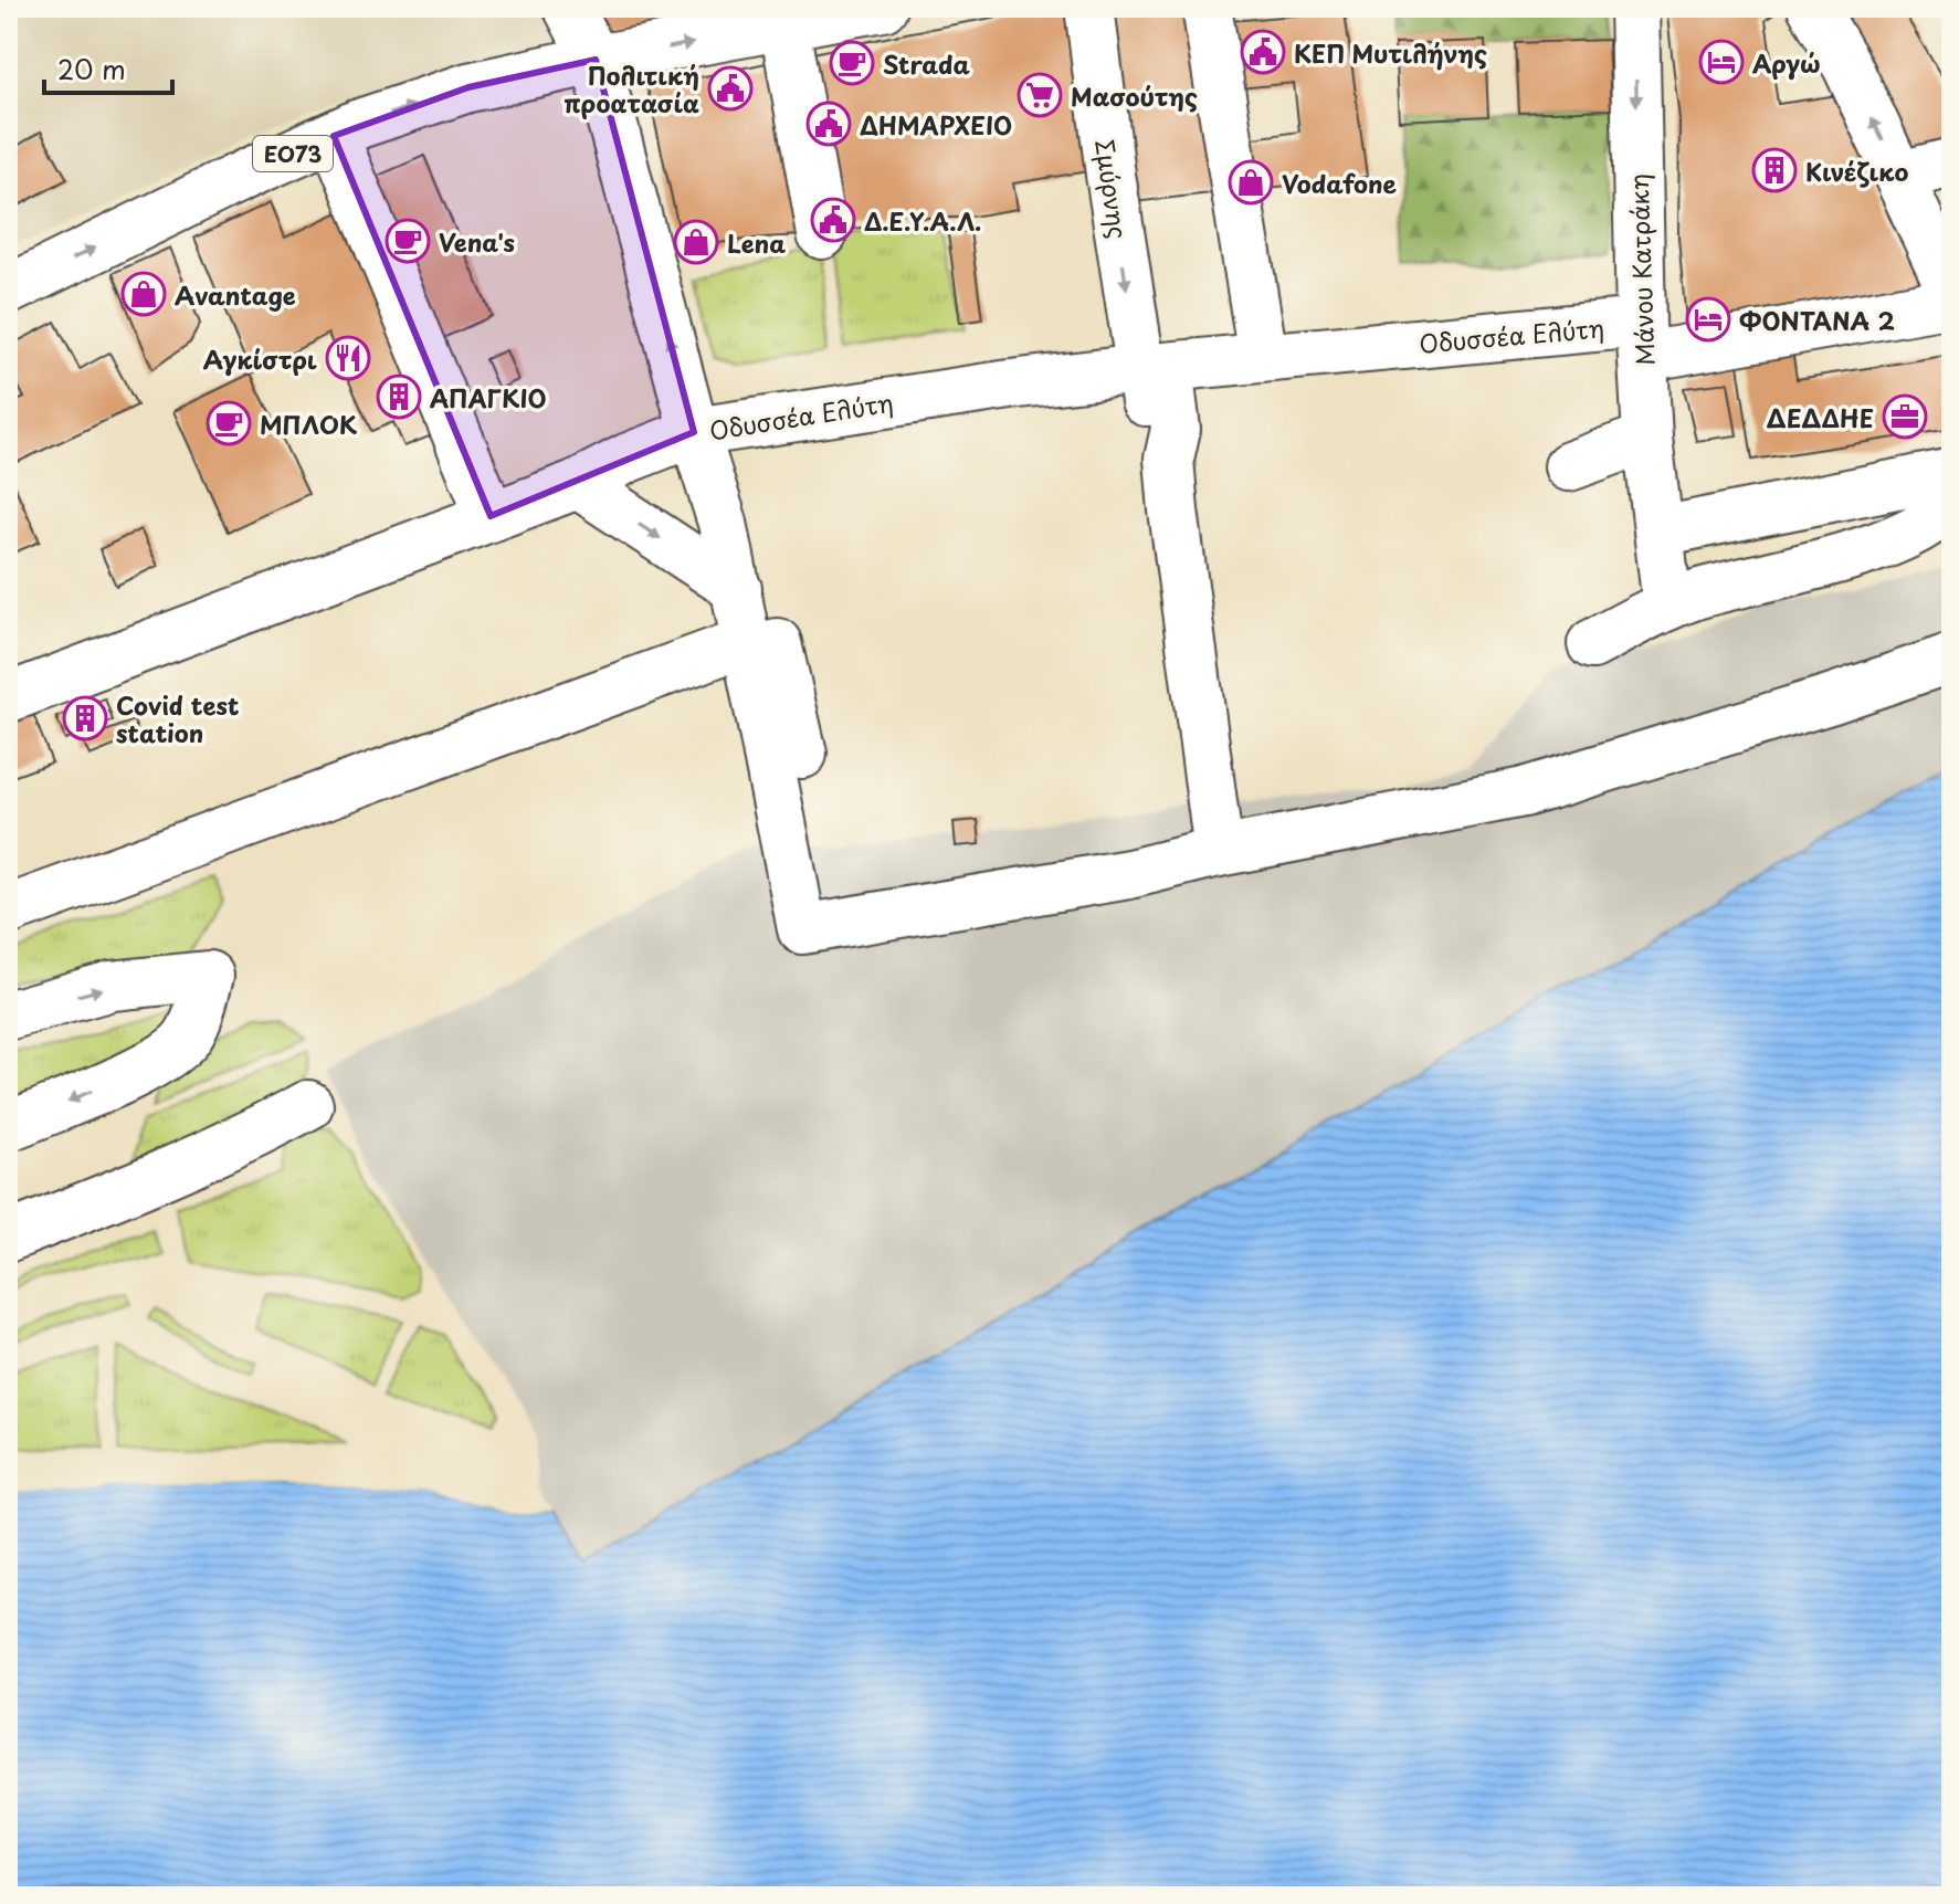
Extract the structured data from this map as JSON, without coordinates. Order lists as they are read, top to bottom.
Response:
{
  "streets": {
    "street": [
      "ΕΟ73",
      "Σμύρνης",
      "Μάνου Κατράκη",
      "Οδυσσέα Ελύτη"
    ]
  },
  "crossings": [
    ["Σμύρνης", "Οδυσσέα Ελύτη"],
    ["Μάνου Κατράκη", "Οδυσσέα Ελύτη"]
  ],
  "places": {
    "public building": [
      "ΚΕΠ Μυτιλήνης",
      "Πολιτική προατασία",
      "ΔΗΜΑΡΧΕΙΟ",
      "Δ.Ε.Υ.Α.Λ."
    ],
    "hotel": ["Αργώ", "ΦΟΝΤΑΝΑ 2"],
    "cafe": ["Strada", "Vena's", "ΜΠΛΟΚ"],
    "supermarket": ["Μασούτης"],
    "building": ["Κινέζικο", "ΑΠΑΓΚΙΟ", "Covid test station"],
    "shop": ["Vodafone", "Lena", "Avantage"],
    "restaurant": ["Αγκίστρι"],
    "office": ["ΔΕΔΔΗΕ"]
  },
  "scale_bar": "20 m"
}
